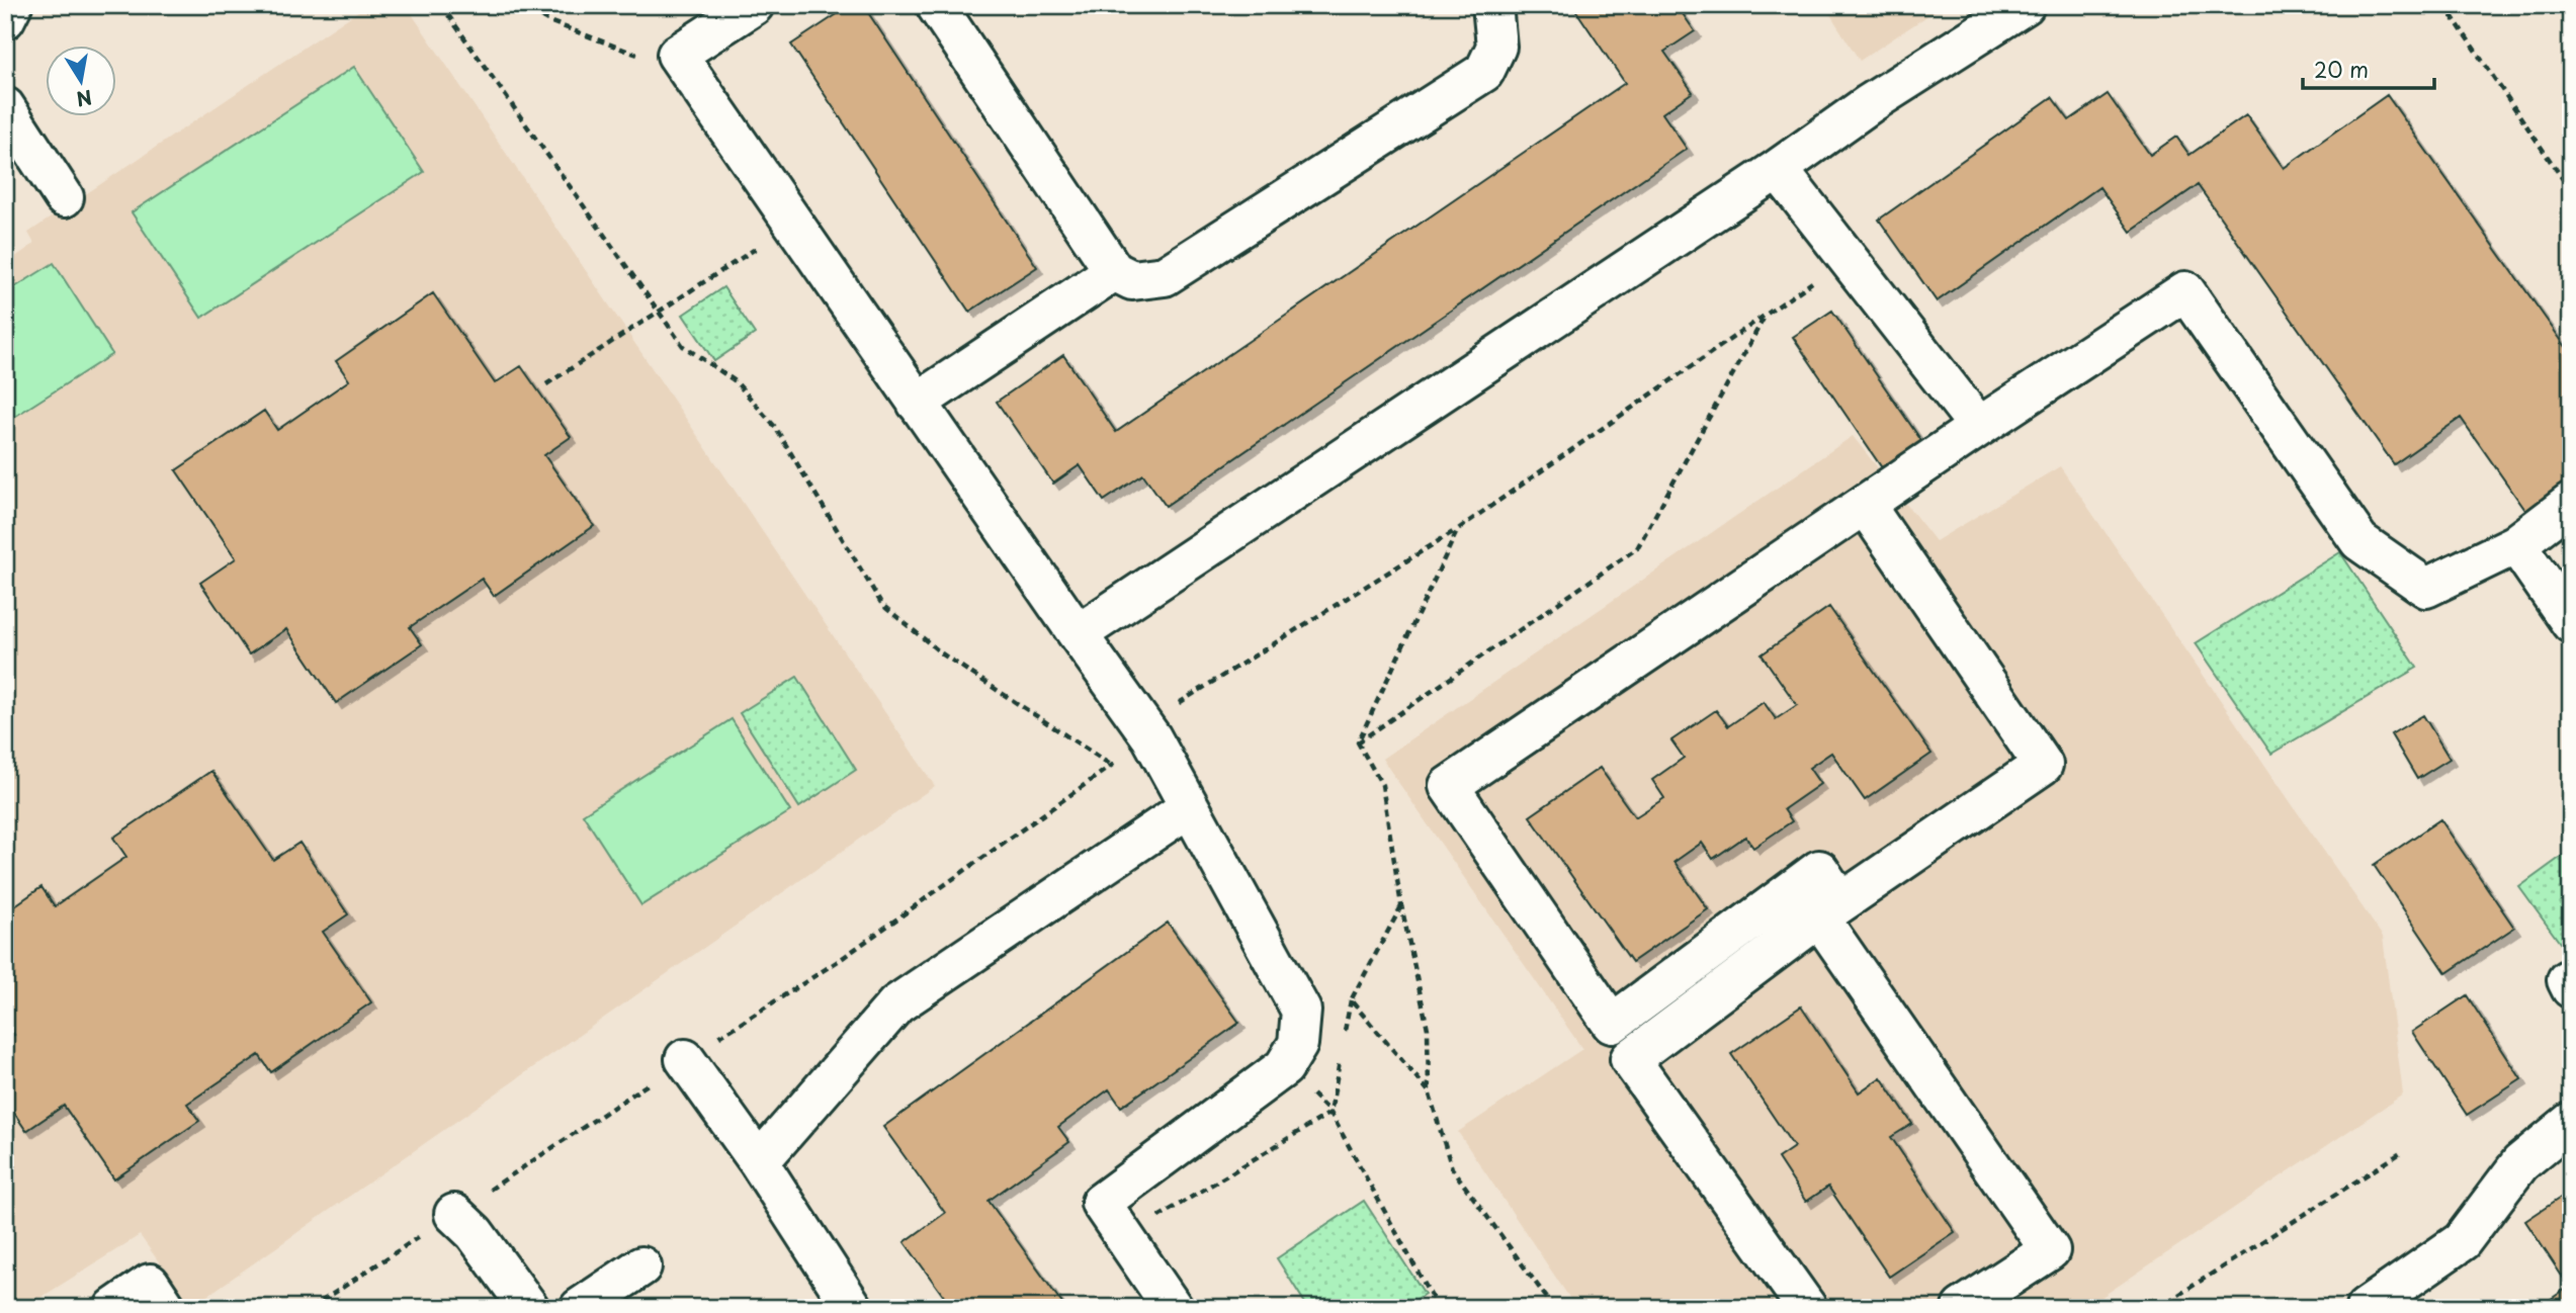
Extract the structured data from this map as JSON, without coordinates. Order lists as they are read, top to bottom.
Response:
{
  "scale_bar": "20 m",
  "north": "bottom"
}
